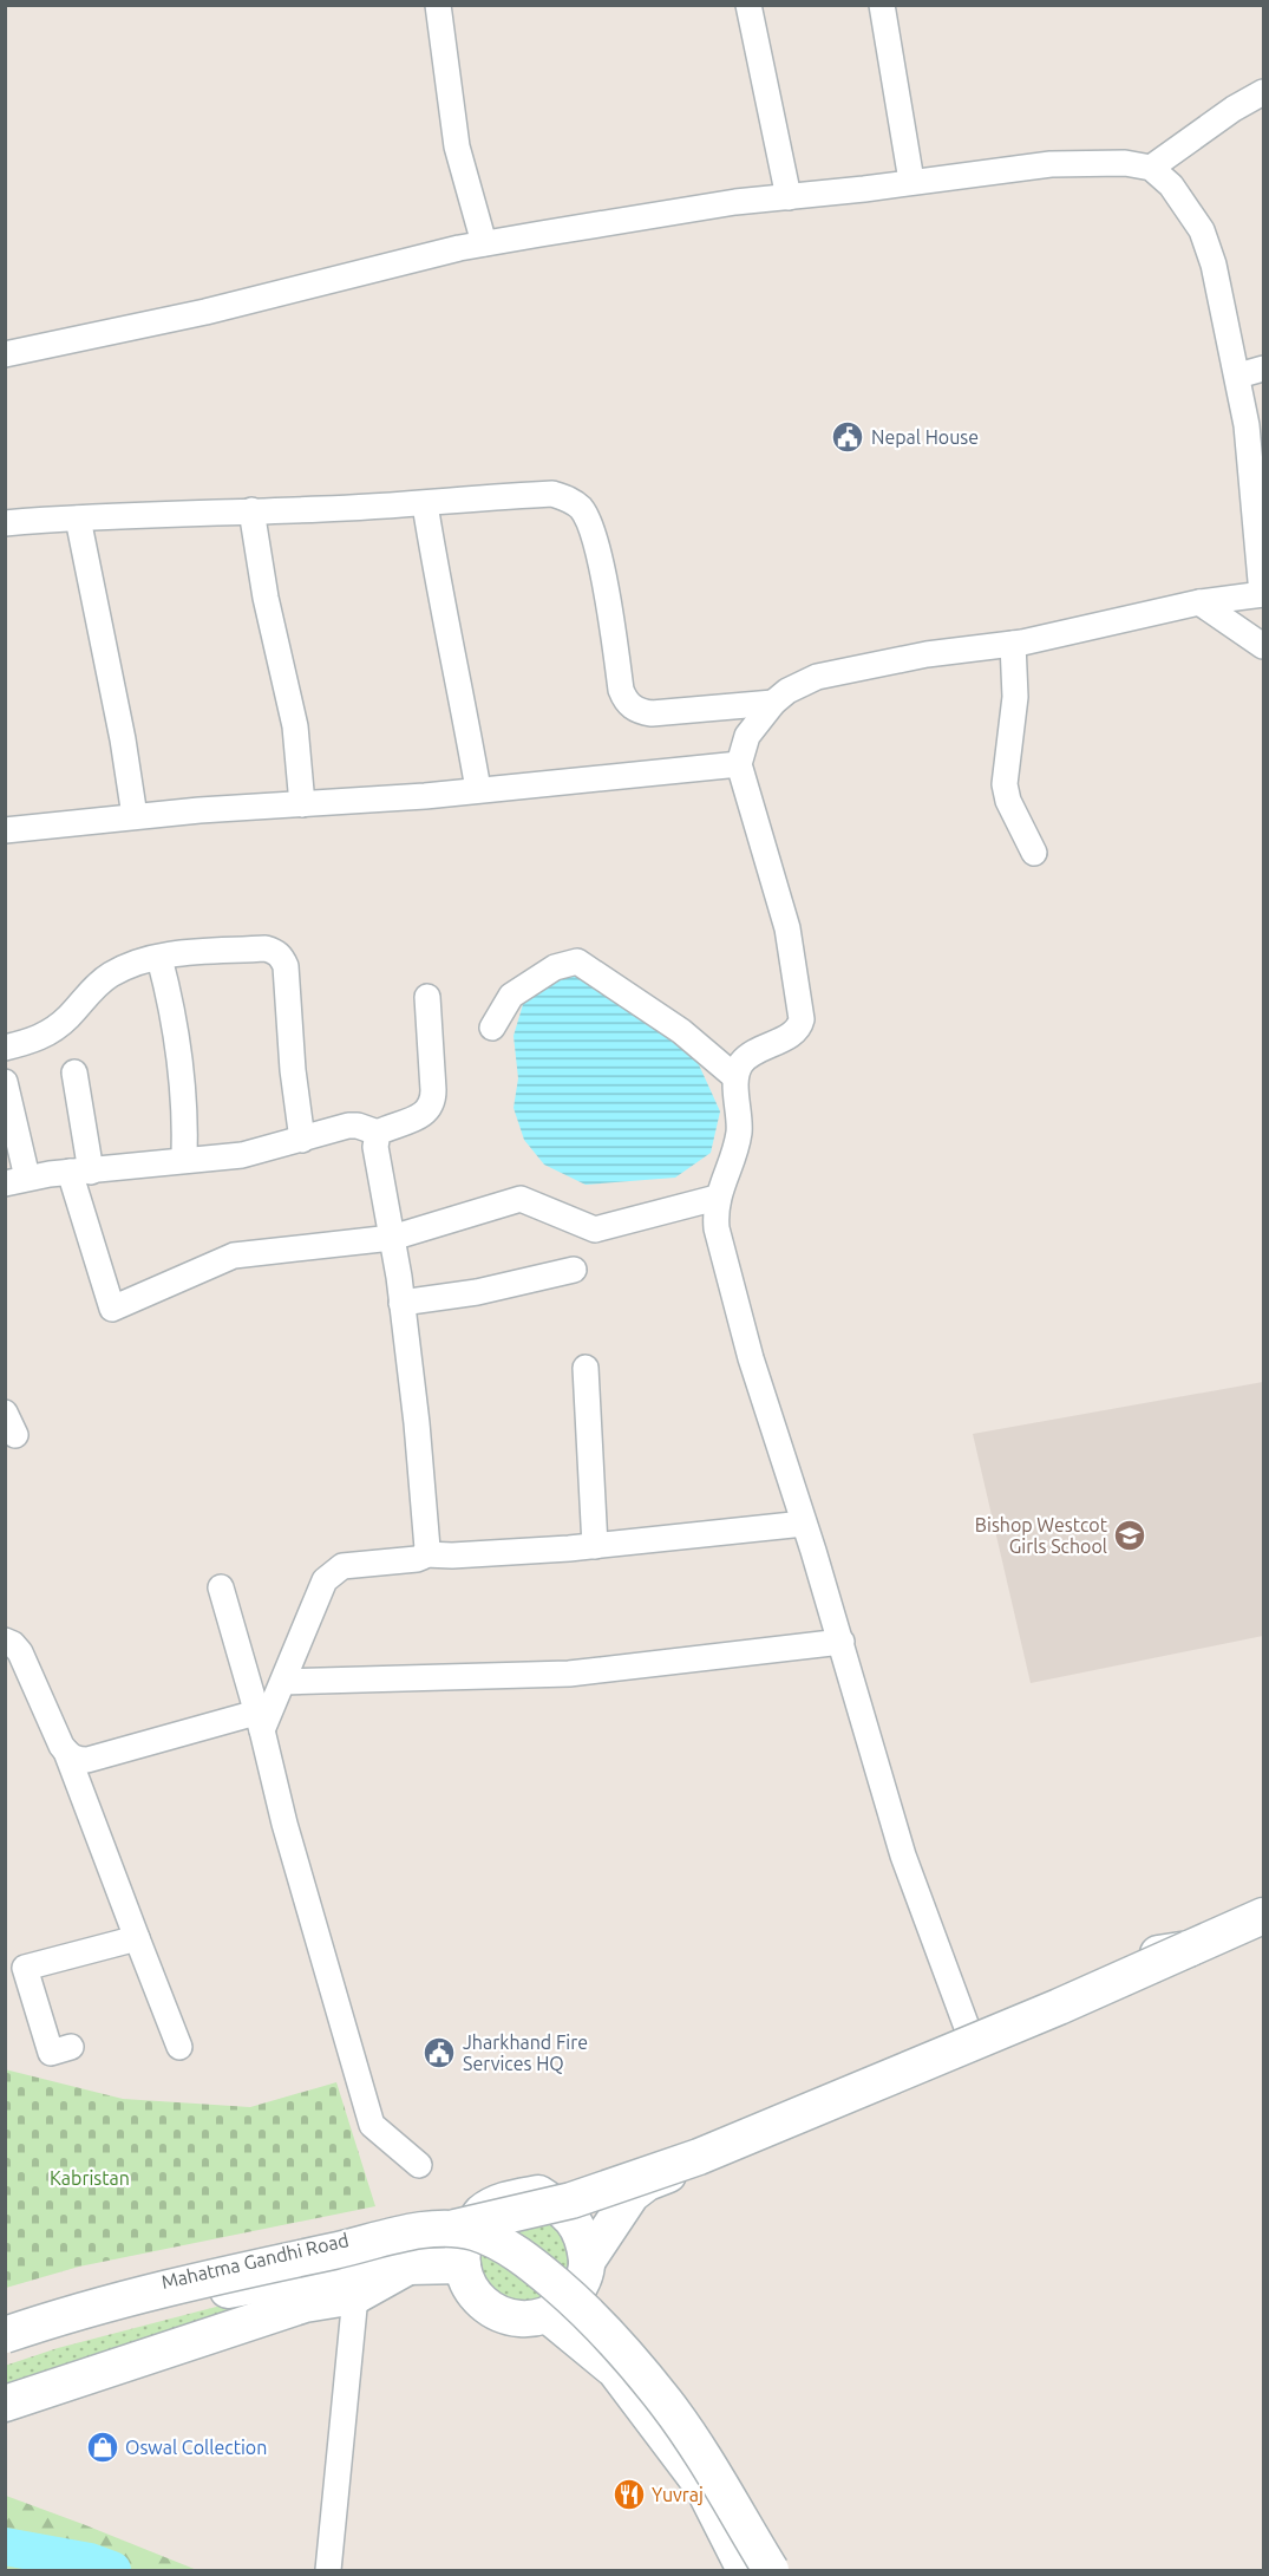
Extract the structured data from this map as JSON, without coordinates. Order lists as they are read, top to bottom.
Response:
{
  "streets": {
    "main road": ["Mahatma Gandhi Road"]
  },
  "parks": ["Kabristan"],
  "places": {
    "public building": ["Nepal House", "Jharkhand Fire Services HQ"],
    "school or university": ["Bishop Westcot Girls School"],
    "shop": ["Oswal Collection"],
    "restaurant": ["Yuvraj"]
  }
}
